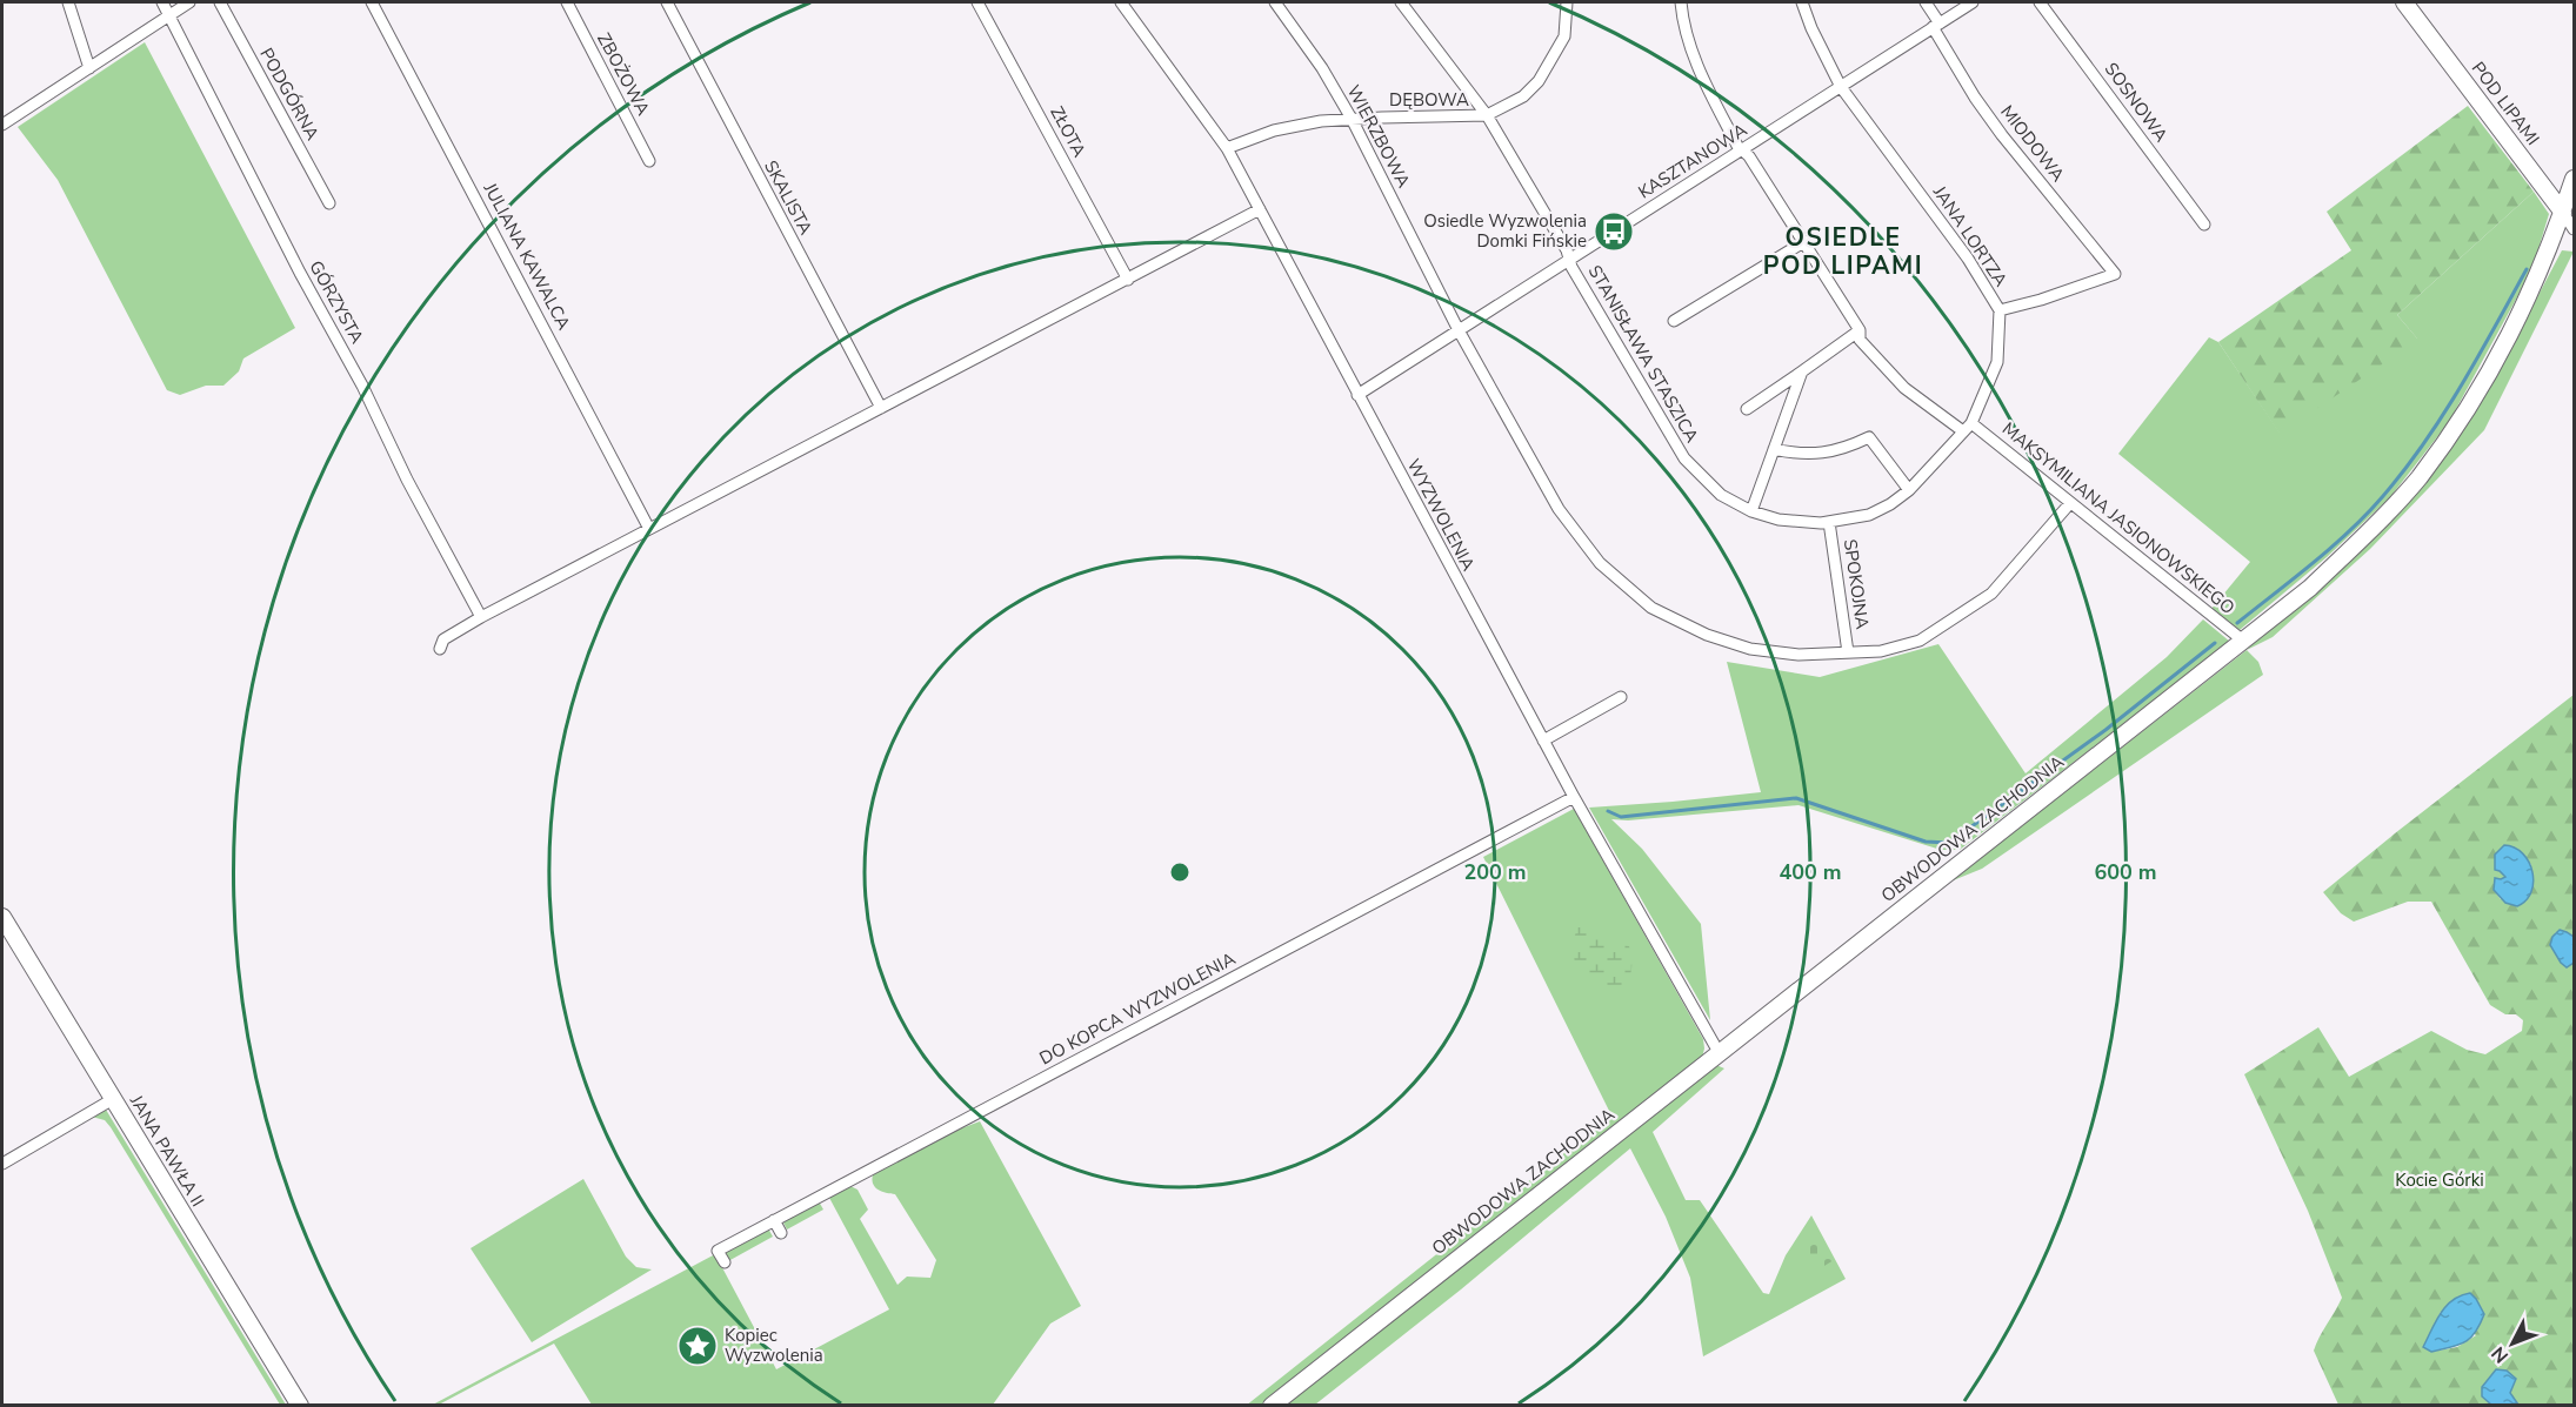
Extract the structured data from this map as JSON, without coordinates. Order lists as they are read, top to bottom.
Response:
{
  "streets": {
    "main road": ["POD LIPAMI", "OBWODOWA ZACHODNIA", "JANA PAWŁA II"],
    "street": [
      "ZBOŻOWA",
      "PODGÓRNA",
      "DĘBOWA",
      "SOSNOWA",
      "ZŁOTA",
      "WIERZBOWA",
      "MIODOWA",
      "KASZTANOWA",
      "SKALISTA",
      "JANA LORTZA",
      "JULIANA KAWALCA",
      "GÓRZYSTA",
      "STANISŁAWA STASZICA",
      "WYZWOLENIA",
      "MAKSYMILIANA JASIONOWSKIEGO",
      "SPOKOJNA",
      "DO KOPCA WYZWOLENIA"
    ]
  },
  "crossings": [
    ["DĘBOWA", "WIERZBOWA"],
    ["DĘBOWA", "STANISŁAWA STASZICA"],
    ["DĘBOWA", "WYZWOLENIA"],
    ["POD LIPAMI", "OBWODOWA ZACHODNIA"],
    ["WIERZBOWA", "KASZTANOWA"],
    ["WIERZBOWA", "MAKSYMILIANA JASIONOWSKIEGO"],
    ["WIERZBOWA", "SPOKOJNA"],
    ["MIODOWA", "KASZTANOWA"],
    ["MIODOWA", "JANA LORTZA"],
    ["KASZTANOWA", "JANA LORTZA"],
    ["KASZTANOWA", "STANISŁAWA STASZICA"],
    ["KASZTANOWA", "WYZWOLENIA"],
    ["KASZTANOWA", "MAKSYMILIANA JASIONOWSKIEGO"],
    ["JANA LORTZA", "STANISŁAWA STASZICA"],
    ["JANA LORTZA", "MAKSYMILIANA JASIONOWSKIEGO"],
    ["STANISŁAWA STASZICA", "MAKSYMILIANA JASIONOWSKIEGO"],
    ["STANISŁAWA STASZICA", "SPOKOJNA"],
    ["WYZWOLENIA", "OBWODOWA ZACHODNIA"],
    ["WYZWOLENIA", "DO KOPCA WYZWOLENIA"],
    ["MAKSYMILIANA JASIONOWSKIEGO", "OBWODOWA ZACHODNIA"]
  ],
  "districts": ["OSIEDLE POD LIPAMI"],
  "parks": ["Kocie Górki"],
  "places": {
    "bus stop": ["Osiedle Wyzwolenia Domki Fińskie"],
    "place": ["Kopiec Wyzwolenia"]
  },
  "north": "bottom left",
  "rings": ["200 m", "400 m", "600 m"]
}
